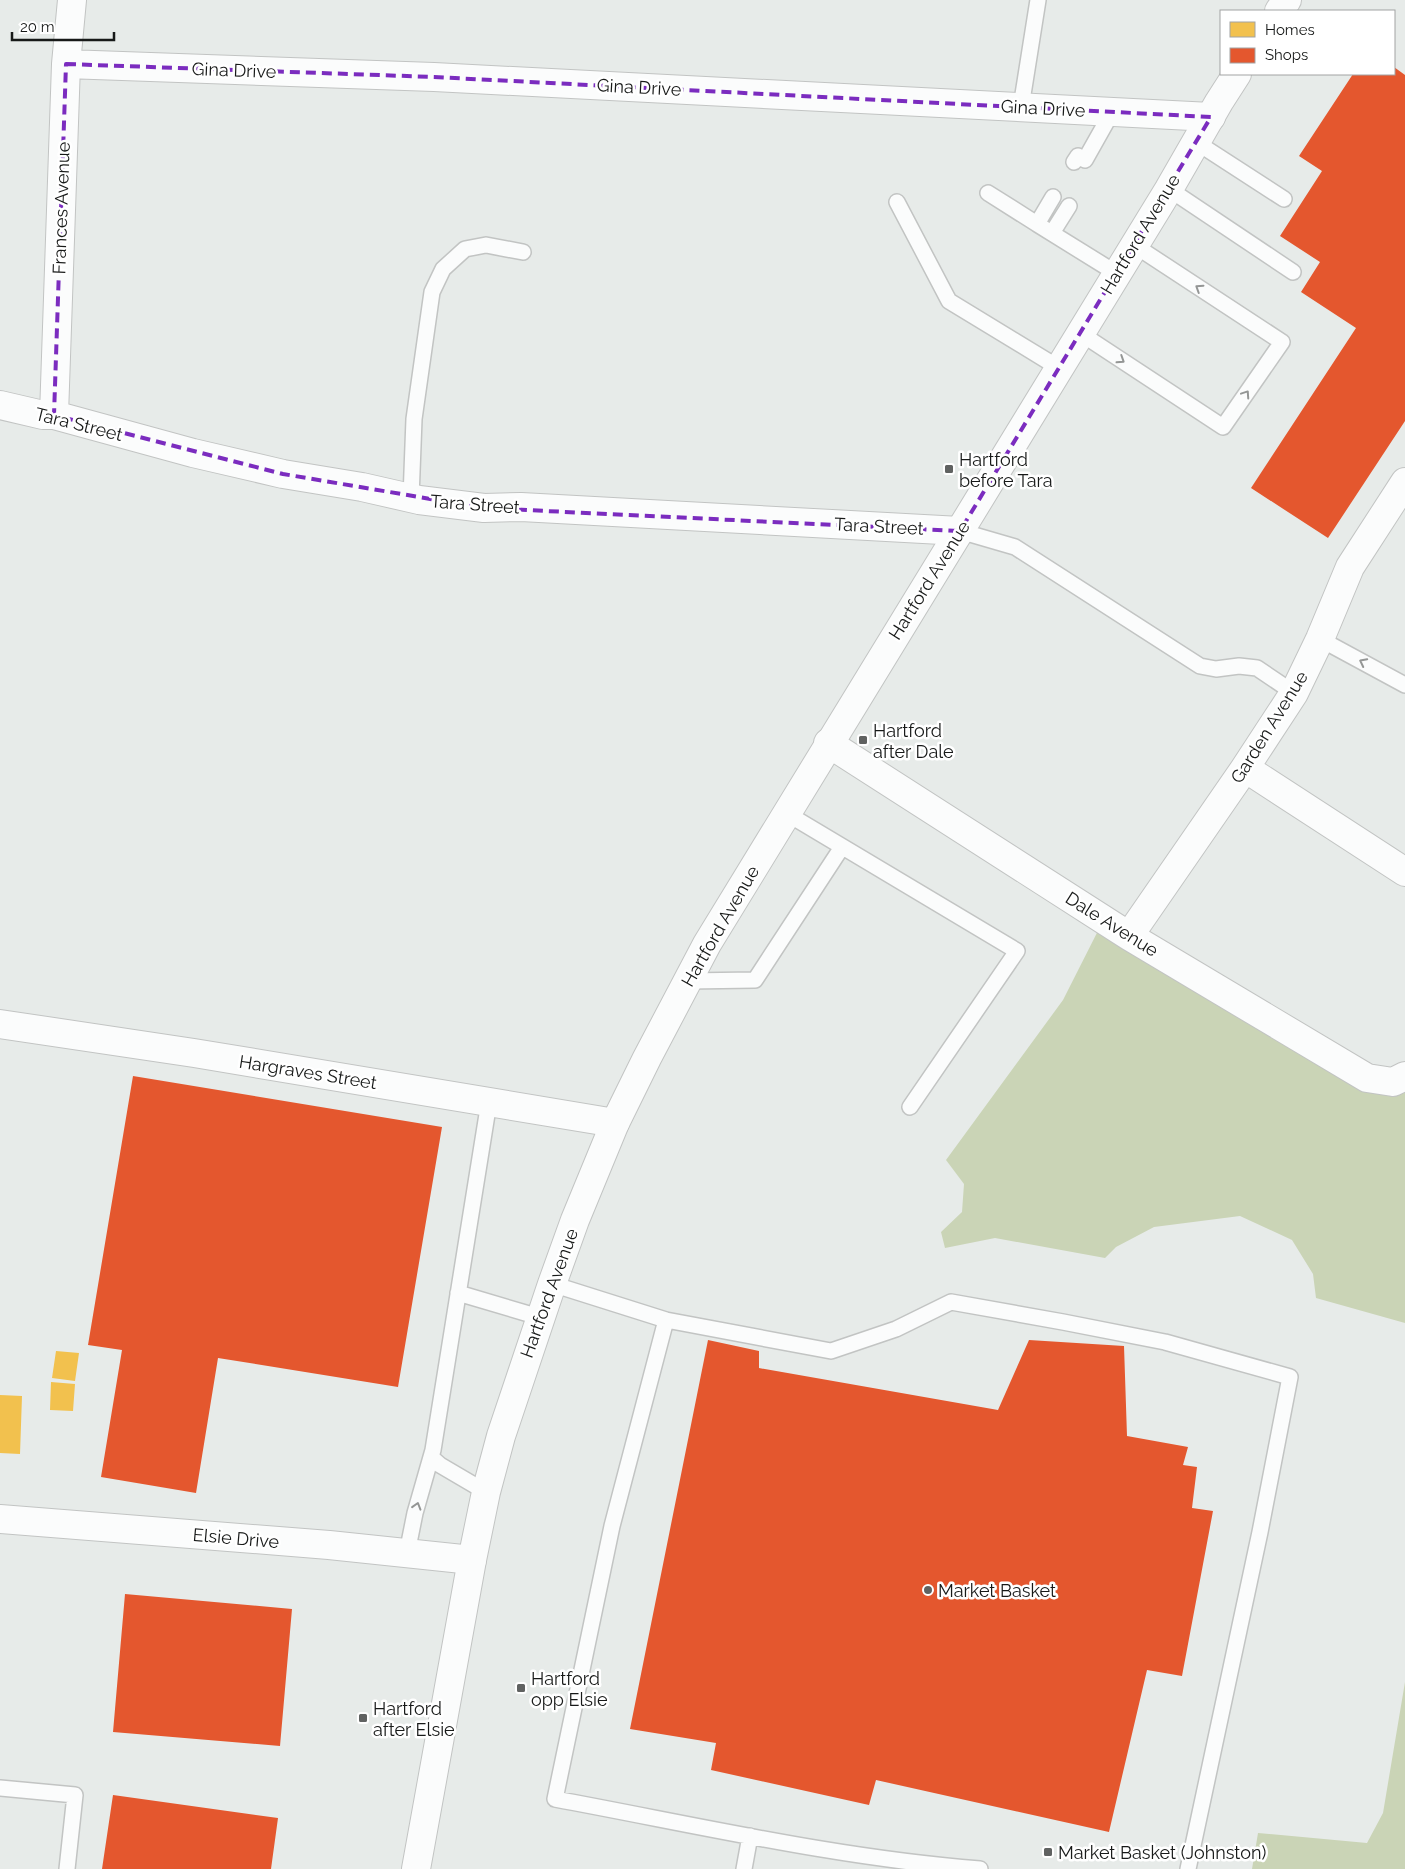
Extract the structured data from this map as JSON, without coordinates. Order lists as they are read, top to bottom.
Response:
{
  "streets": {
    "street": [
      "Gina Drive",
      "Frances Avenue",
      "Hartford Avenue",
      "Tara Street",
      "Garden Avenue",
      "Dale Avenue",
      "Hargraves Street",
      "Elsie Drive"
    ]
  },
  "crossings": [
    ["Gina Drive", "Frances Avenue"],
    ["Gina Drive", "Hartford Avenue"],
    ["Frances Avenue", "Tara Street"],
    ["Hartford Avenue", "Tara Street"],
    ["Hartford Avenue", "Dale Avenue"],
    ["Hartford Avenue", "Hargraves Street"],
    ["Hartford Avenue", "Elsie Drive"],
    ["Garden Avenue", "Dale Avenue"]
  ],
  "places": {
    "transit": [
      "Hartford before Tara",
      "Hartford after Dale",
      "Hartford opp Elsie",
      "Hartford after Elsie",
      "Market Basket (Johnston)"
    ],
    "other": ["Market Basket"]
  },
  "legend": ["Homes", "Shops"],
  "scale_bar": "20 m"
}
